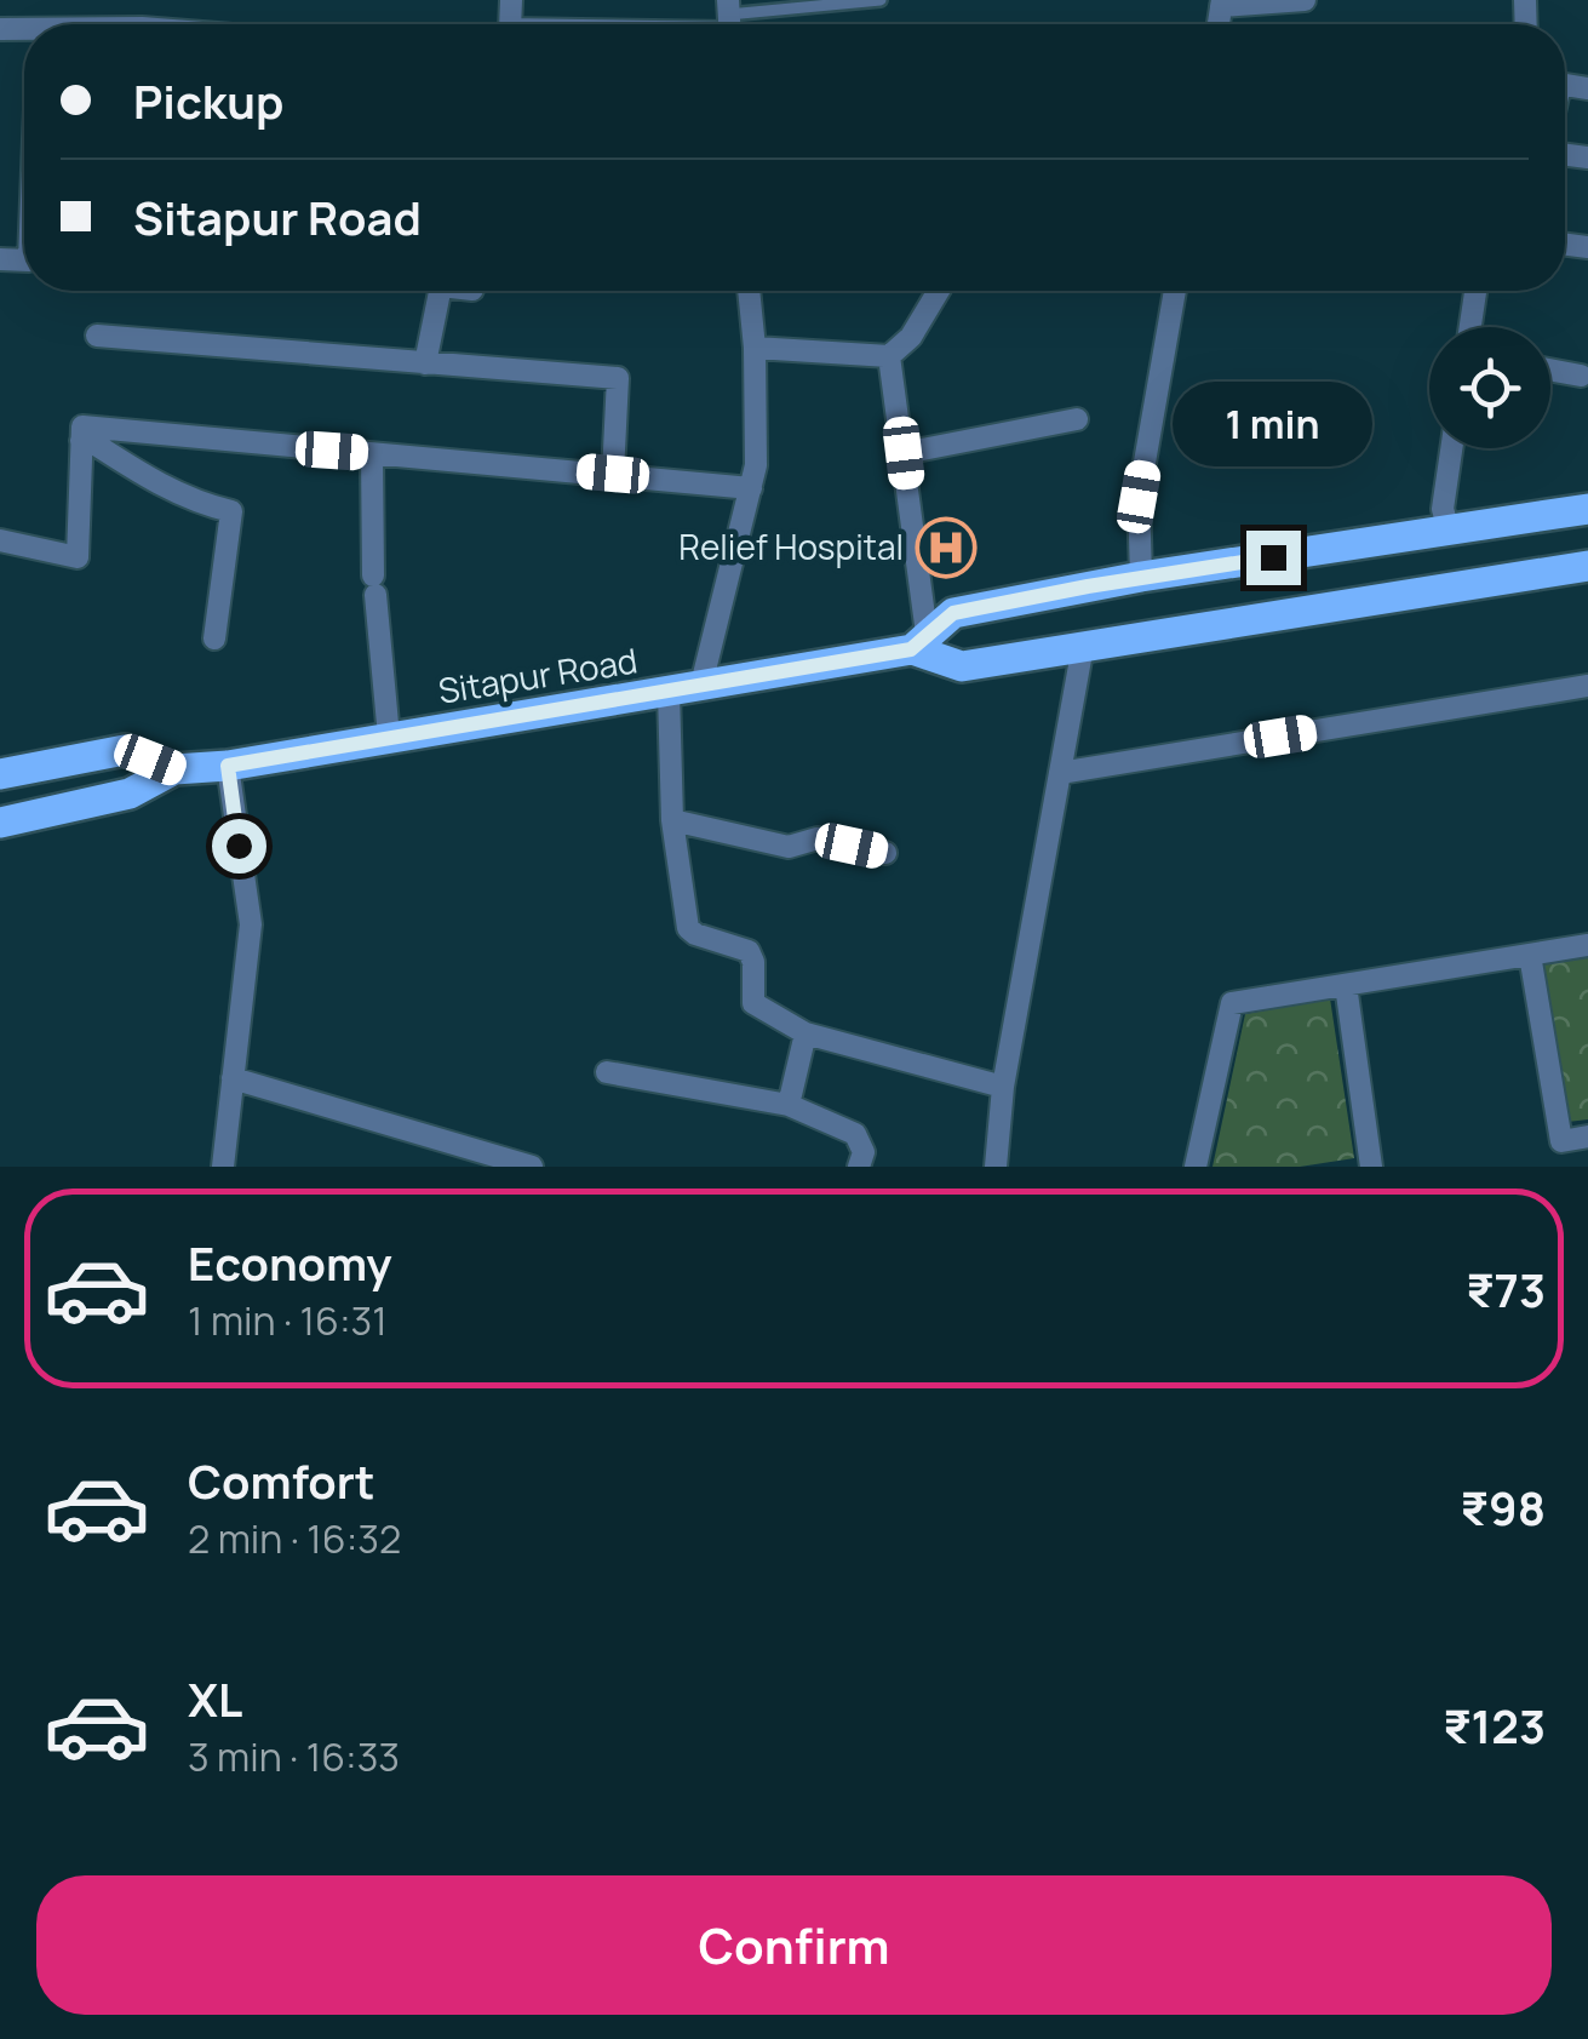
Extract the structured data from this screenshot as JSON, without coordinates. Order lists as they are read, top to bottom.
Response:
{
  "streets": {
    "main road": ["Sitapur Road"]
  },
  "places": {
    "hospital": ["Relief Hospital"]
  },
  "page": {
    "banner": ["Pickup", "Sitapur Road"],
    "bubble": "1 min",
    "list": [
      {
        "name": "Economy",
        "note": "1 min · 16:31",
        "value": "₹73"
      },
      {
        "name": "Comfort",
        "note": "2 min · 16:32",
        "value": "₹98"
      },
      {
        "name": "XL",
        "note": "3 min · 16:33",
        "value": "₹123"
      }
    ],
    "buttons": "Confirm"
  }
}
